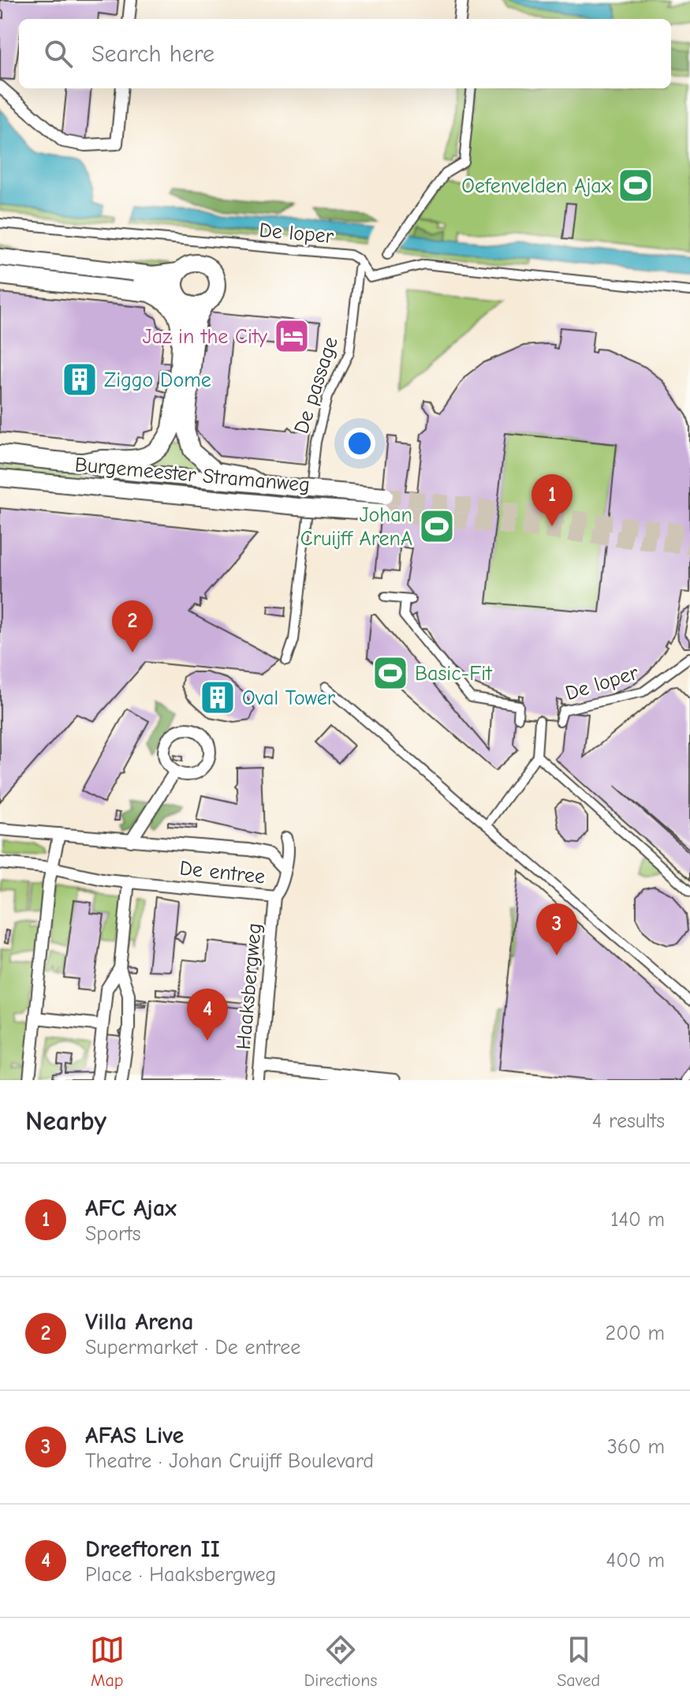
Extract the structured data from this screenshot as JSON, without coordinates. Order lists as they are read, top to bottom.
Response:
{
  "streets": {
    "main road": ["Burgemeester Stramanweg"],
    "street": [
      "De loper",
      "De passage",
      "De entree",
      "Haaksbergweg"
    ]
  },
  "crossings": [
    ["De entree", "Haaksbergweg"]
  ],
  "places": {
    "sports": ["Oefenvelden Ajax", "Johan Cruijff ArenA", "Basic-Fit"],
    "hotel": ["Jaz in the City"],
    "building": ["Ziggo Dome", "Oval Tower"]
  },
  "page": {
    "search": "Search here",
    "pins": [
      "1",
      "2",
      "3",
      "4"
    ],
    "heading": ["Nearby", "4 results"],
    "list": [
      {
        "mark": "1",
        "name": "AFC Ajax",
        "note": "Sports",
        "value": "140 m"
      },
      {
        "mark": "2",
        "name": "Villa Arena",
        "note": "Supermarket · De entree",
        "value": "200 m"
      },
      {
        "mark": "3",
        "name": "AFAS Live",
        "note": "Theatre · Johan Cruijff Boulevard",
        "value": "360 m"
      },
      {
        "mark": "4",
        "name": "Dreeftoren II",
        "note": "Place · Haaksbergweg",
        "value": "400 m"
      }
    ],
    "nav": ["Map", "Directions", "Saved"]
  }
}
